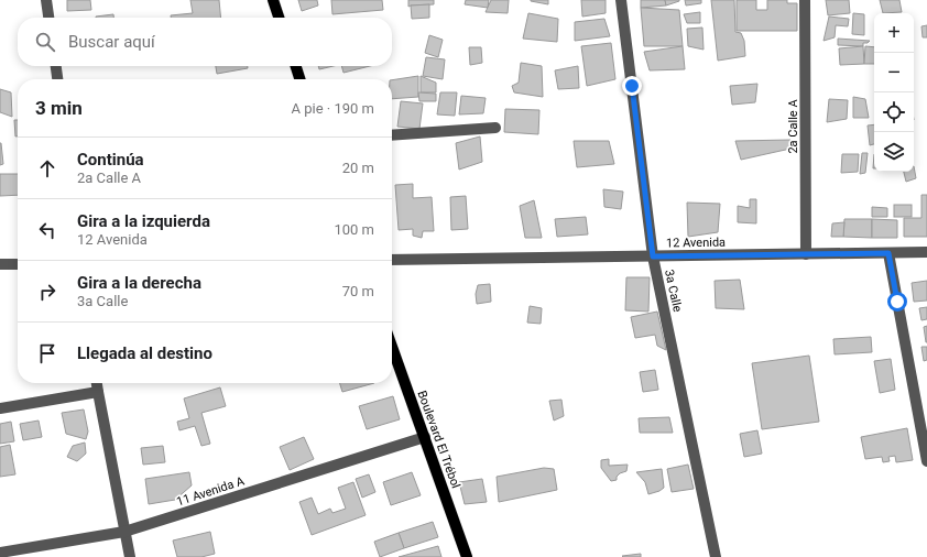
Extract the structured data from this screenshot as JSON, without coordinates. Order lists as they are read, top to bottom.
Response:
{
  "streets": {
    "main road": ["Boulevard El Trébol"],
    "street": [
      "2a Calle A",
      "12 Avenida",
      "3a Calle",
      "11 Avenida A"
    ]
  },
  "crossings": [
    ["2a Calle A", "12 Avenida"],
    ["12 Avenida", "3a Calle"],
    ["Boulevard El Trébol", "11 Avenida A"]
  ],
  "page": {
    "map_buttons": ["+", "−"],
    "search": "Buscar aquí",
    "heading": ["3 min", "A pie · 190 m"],
    "list": [
      ["Continúa", "2a Calle A", "20 m"],
      ["Gira a la izquierda", "12 Avenida", "100 m"],
      ["Gira a la derecha", "3a Calle", "70 m"],
      "Llegada al destino"
    ]
  }
}
